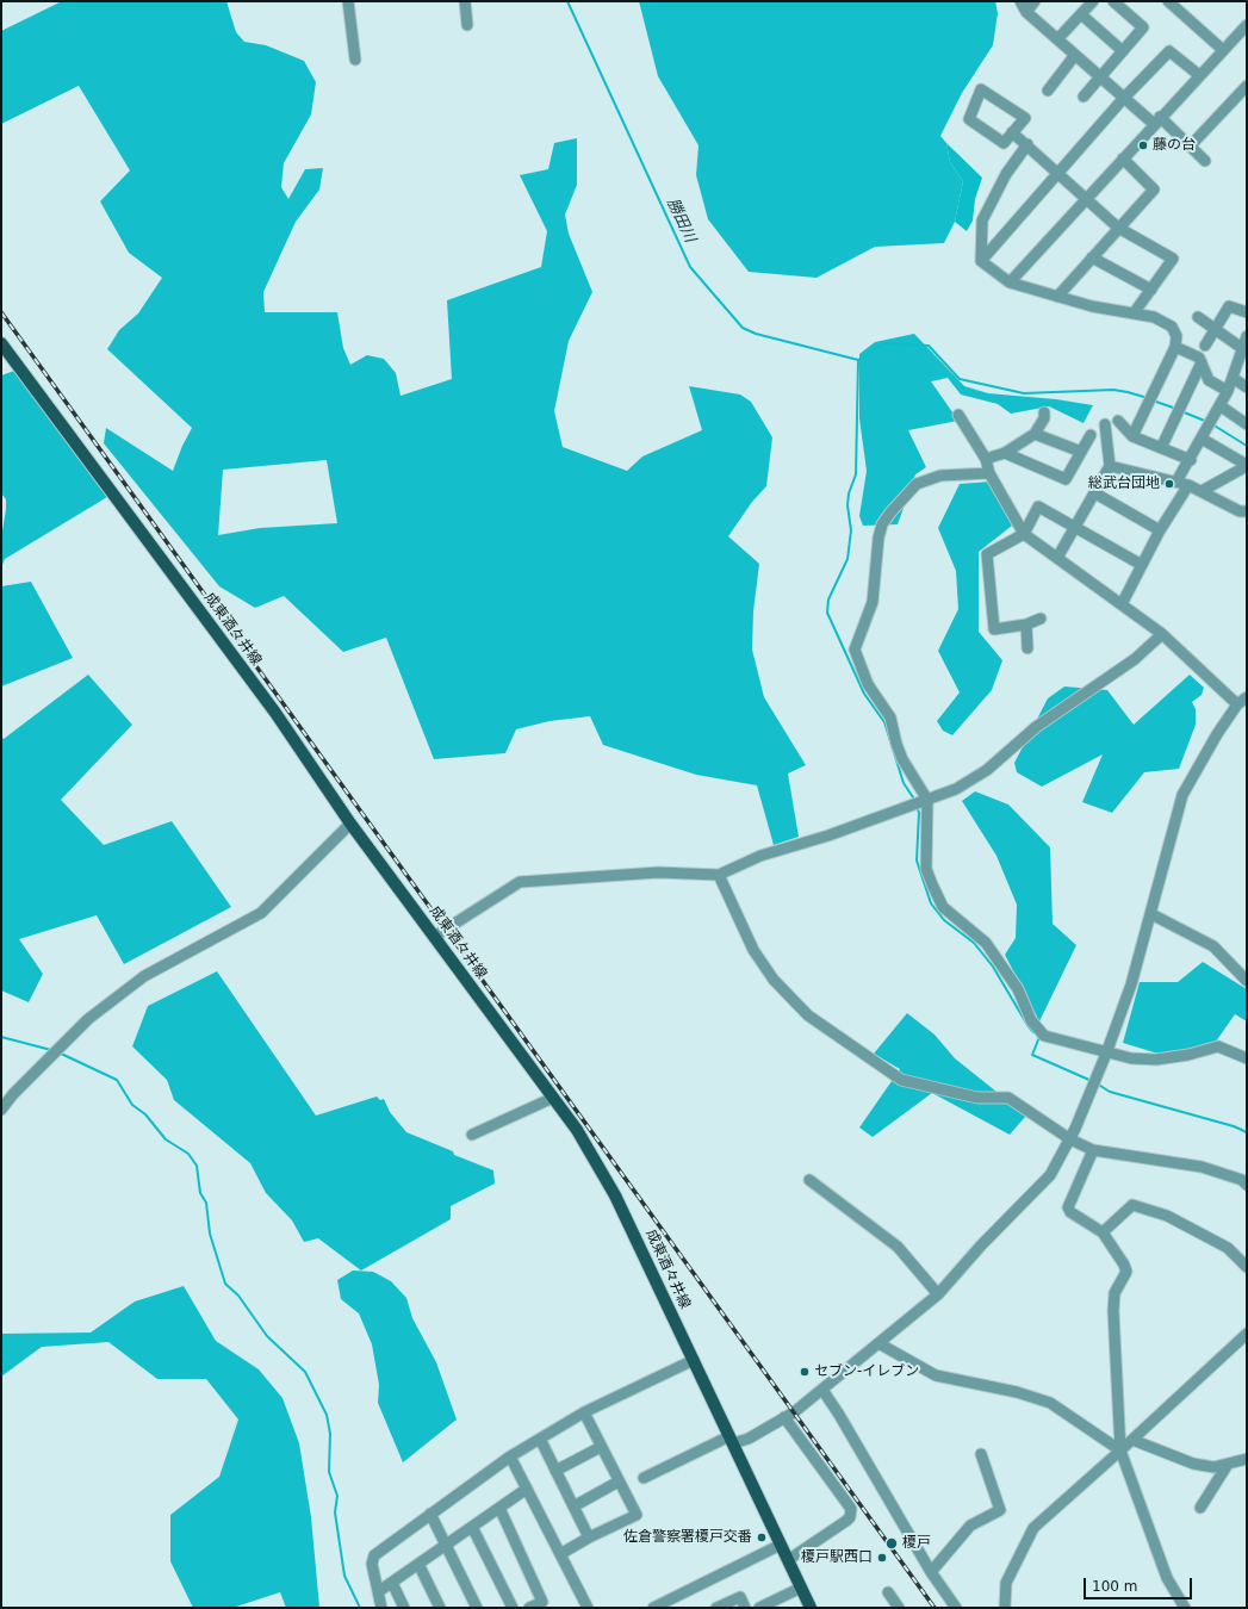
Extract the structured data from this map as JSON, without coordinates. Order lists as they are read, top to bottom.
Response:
{
  "streets": {
    "main road": ["成東酒々井線"]
  },
  "water": ["勝田川"],
  "places": [
    "藤の台",
    "総武台団地",
    "セブン-イレブン",
    "佐倉警察署榎戸交番",
    "榎戸",
    "榎戸駅西口"
  ],
  "scale_bar": "100 m"
}
